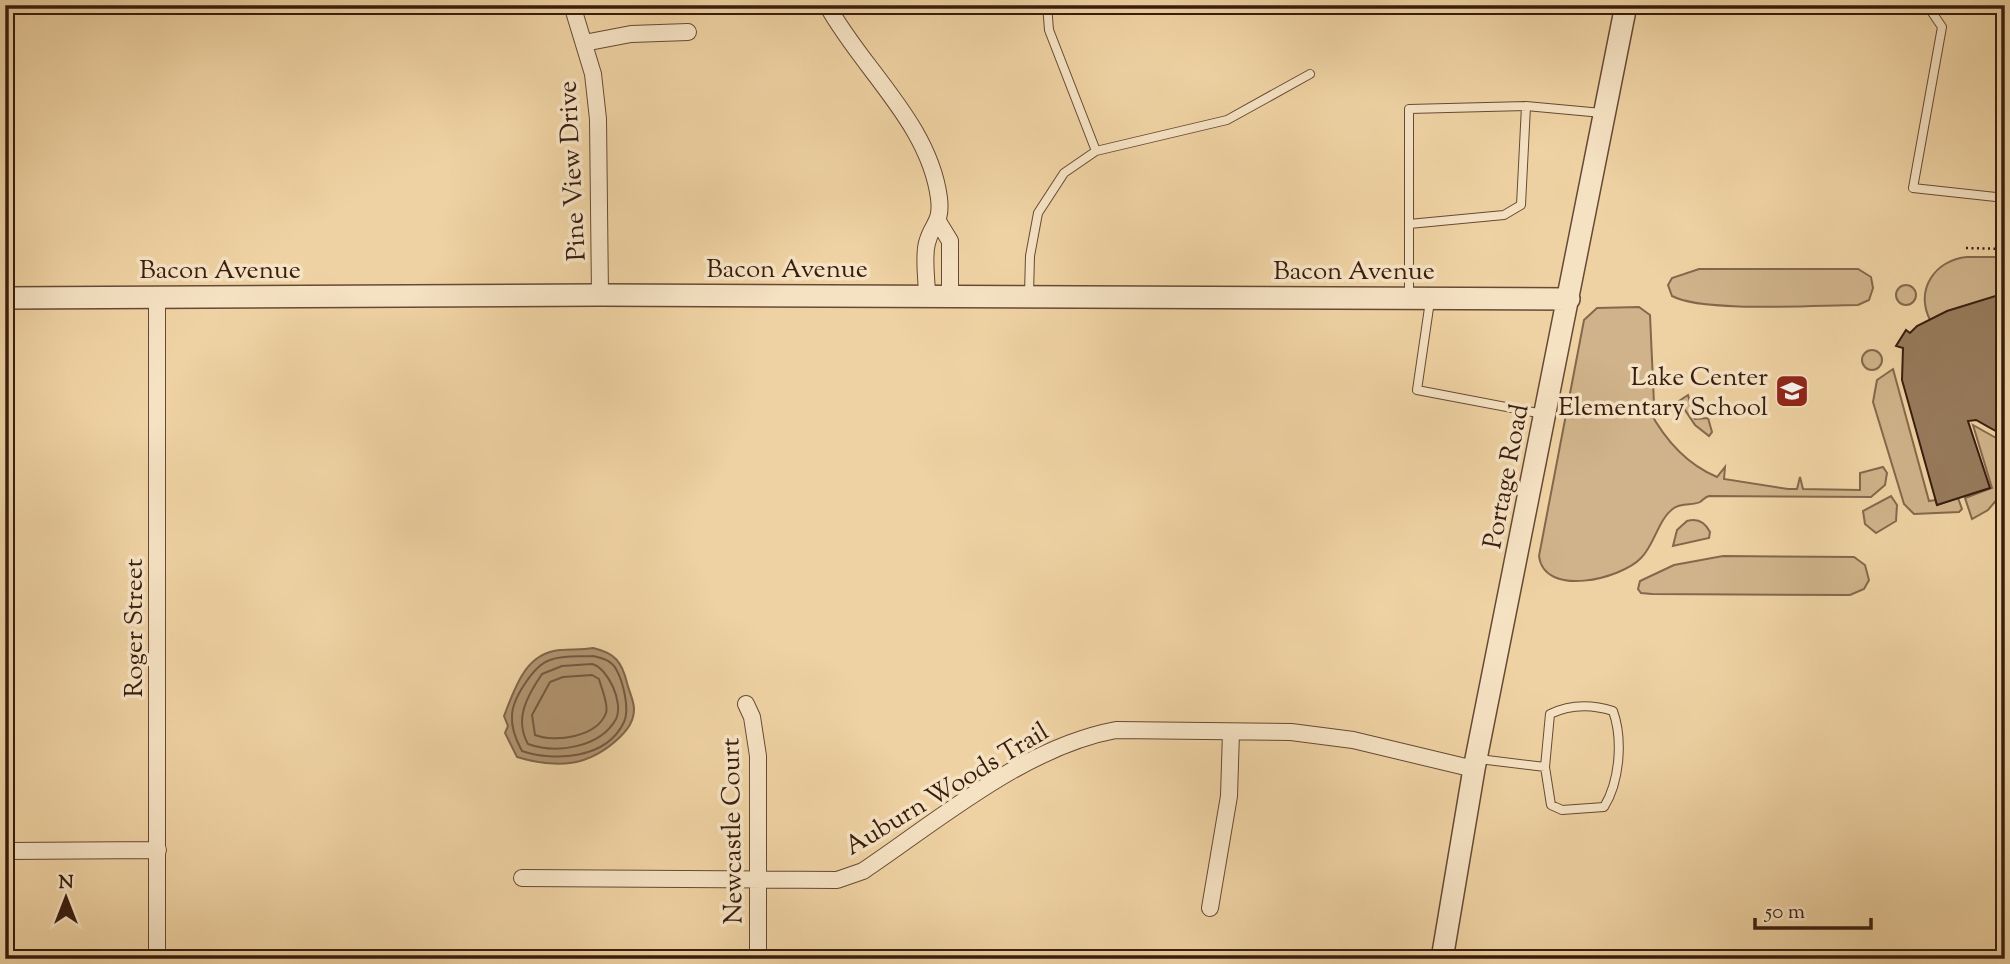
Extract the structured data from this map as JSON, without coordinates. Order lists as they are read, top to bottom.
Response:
{
  "streets": {
    "street": [
      "Pine View Drive",
      "Bacon Avenue",
      "Portage Road",
      "Roger Street",
      "Auburn Woods Trail",
      "Newcastle Court"
    ]
  },
  "crossings": [
    ["Pine View Drive", "Bacon Avenue"],
    ["Bacon Avenue", "Portage Road"],
    ["Bacon Avenue", "Roger Street"],
    ["Portage Road", "Auburn Woods Trail"],
    ["Auburn Woods Trail", "Newcastle Court"]
  ],
  "places": {
    "school or university": ["Lake Center Elementary School"]
  },
  "scale_bar": "50 m",
  "north": "top"
}
